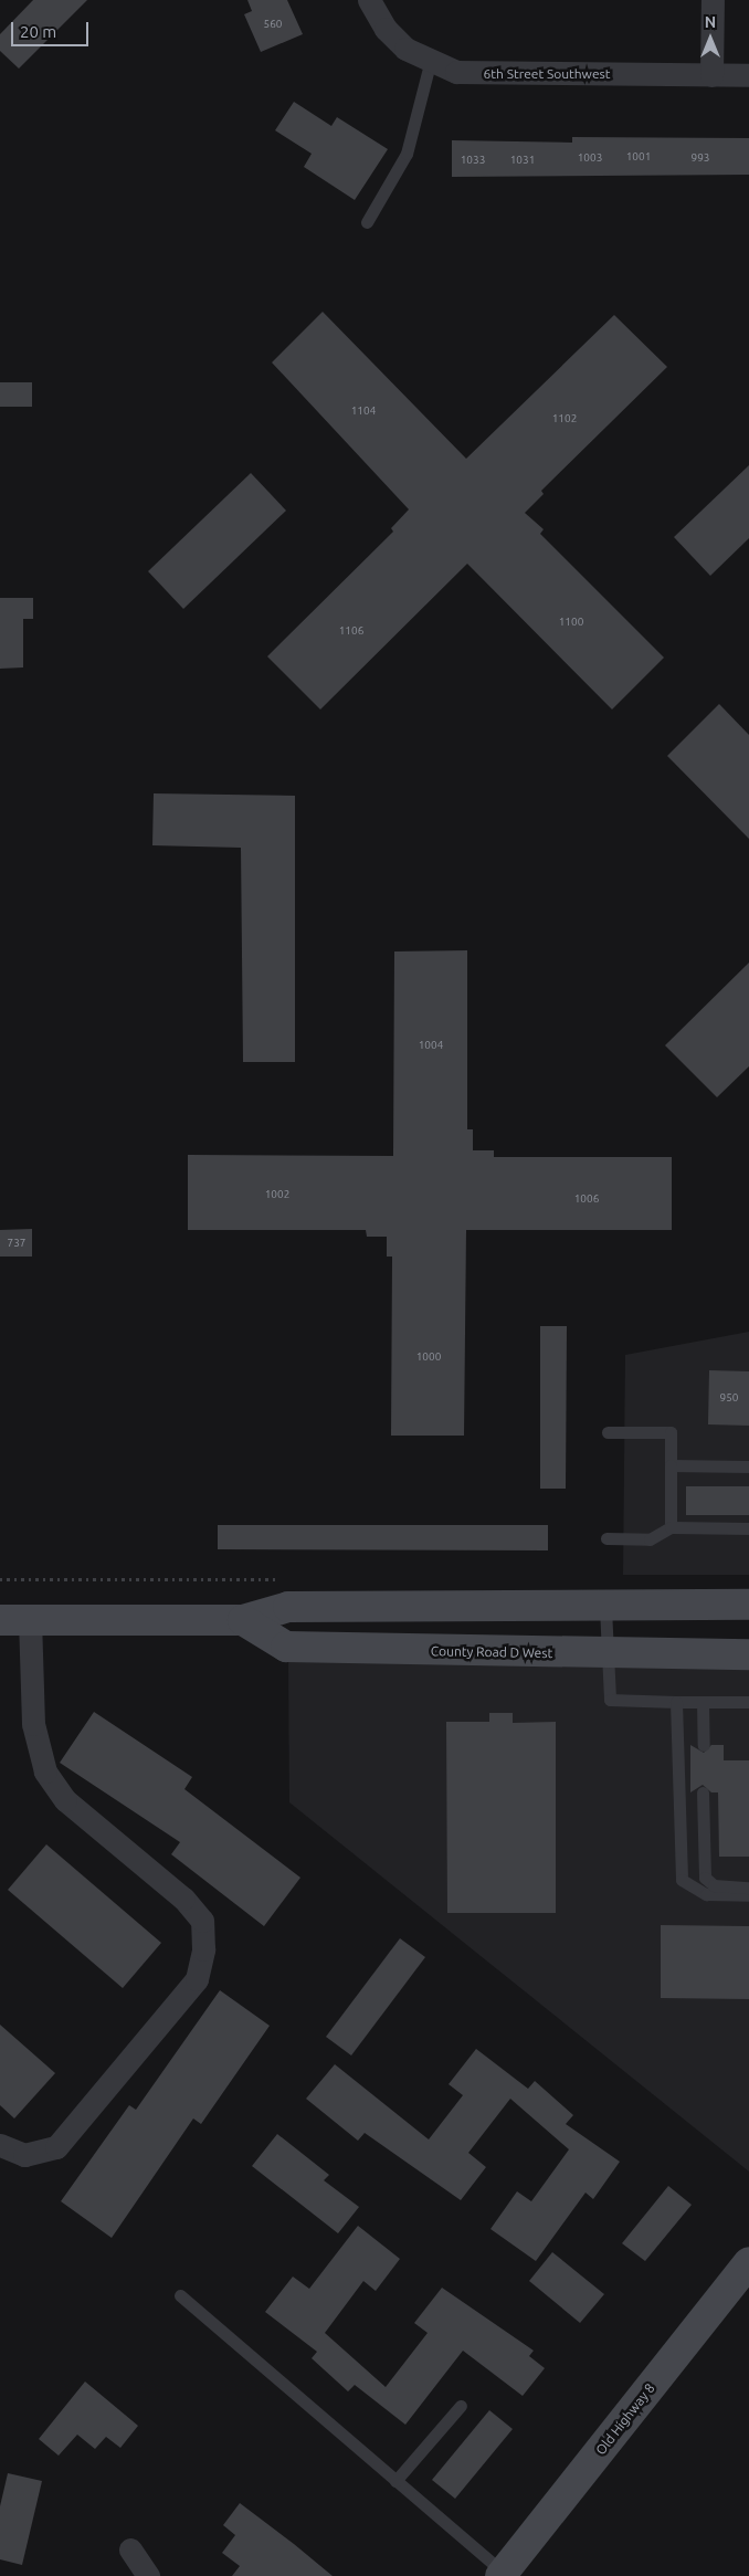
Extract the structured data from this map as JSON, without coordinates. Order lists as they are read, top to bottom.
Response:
{
  "streets": {
    "main road": ["County Road D West", "Old Highway 8"],
    "street": ["6th Street Southwest"]
  },
  "house_numbers": [
    "560",
    "1001",
    "1003",
    "993",
    "1033",
    "1031",
    "1104",
    "1102",
    "1100",
    "1106",
    "1004",
    "1002",
    "1006",
    "737",
    "1000",
    "950"
  ],
  "scale_bar": "20 m",
  "north": "top"
}
